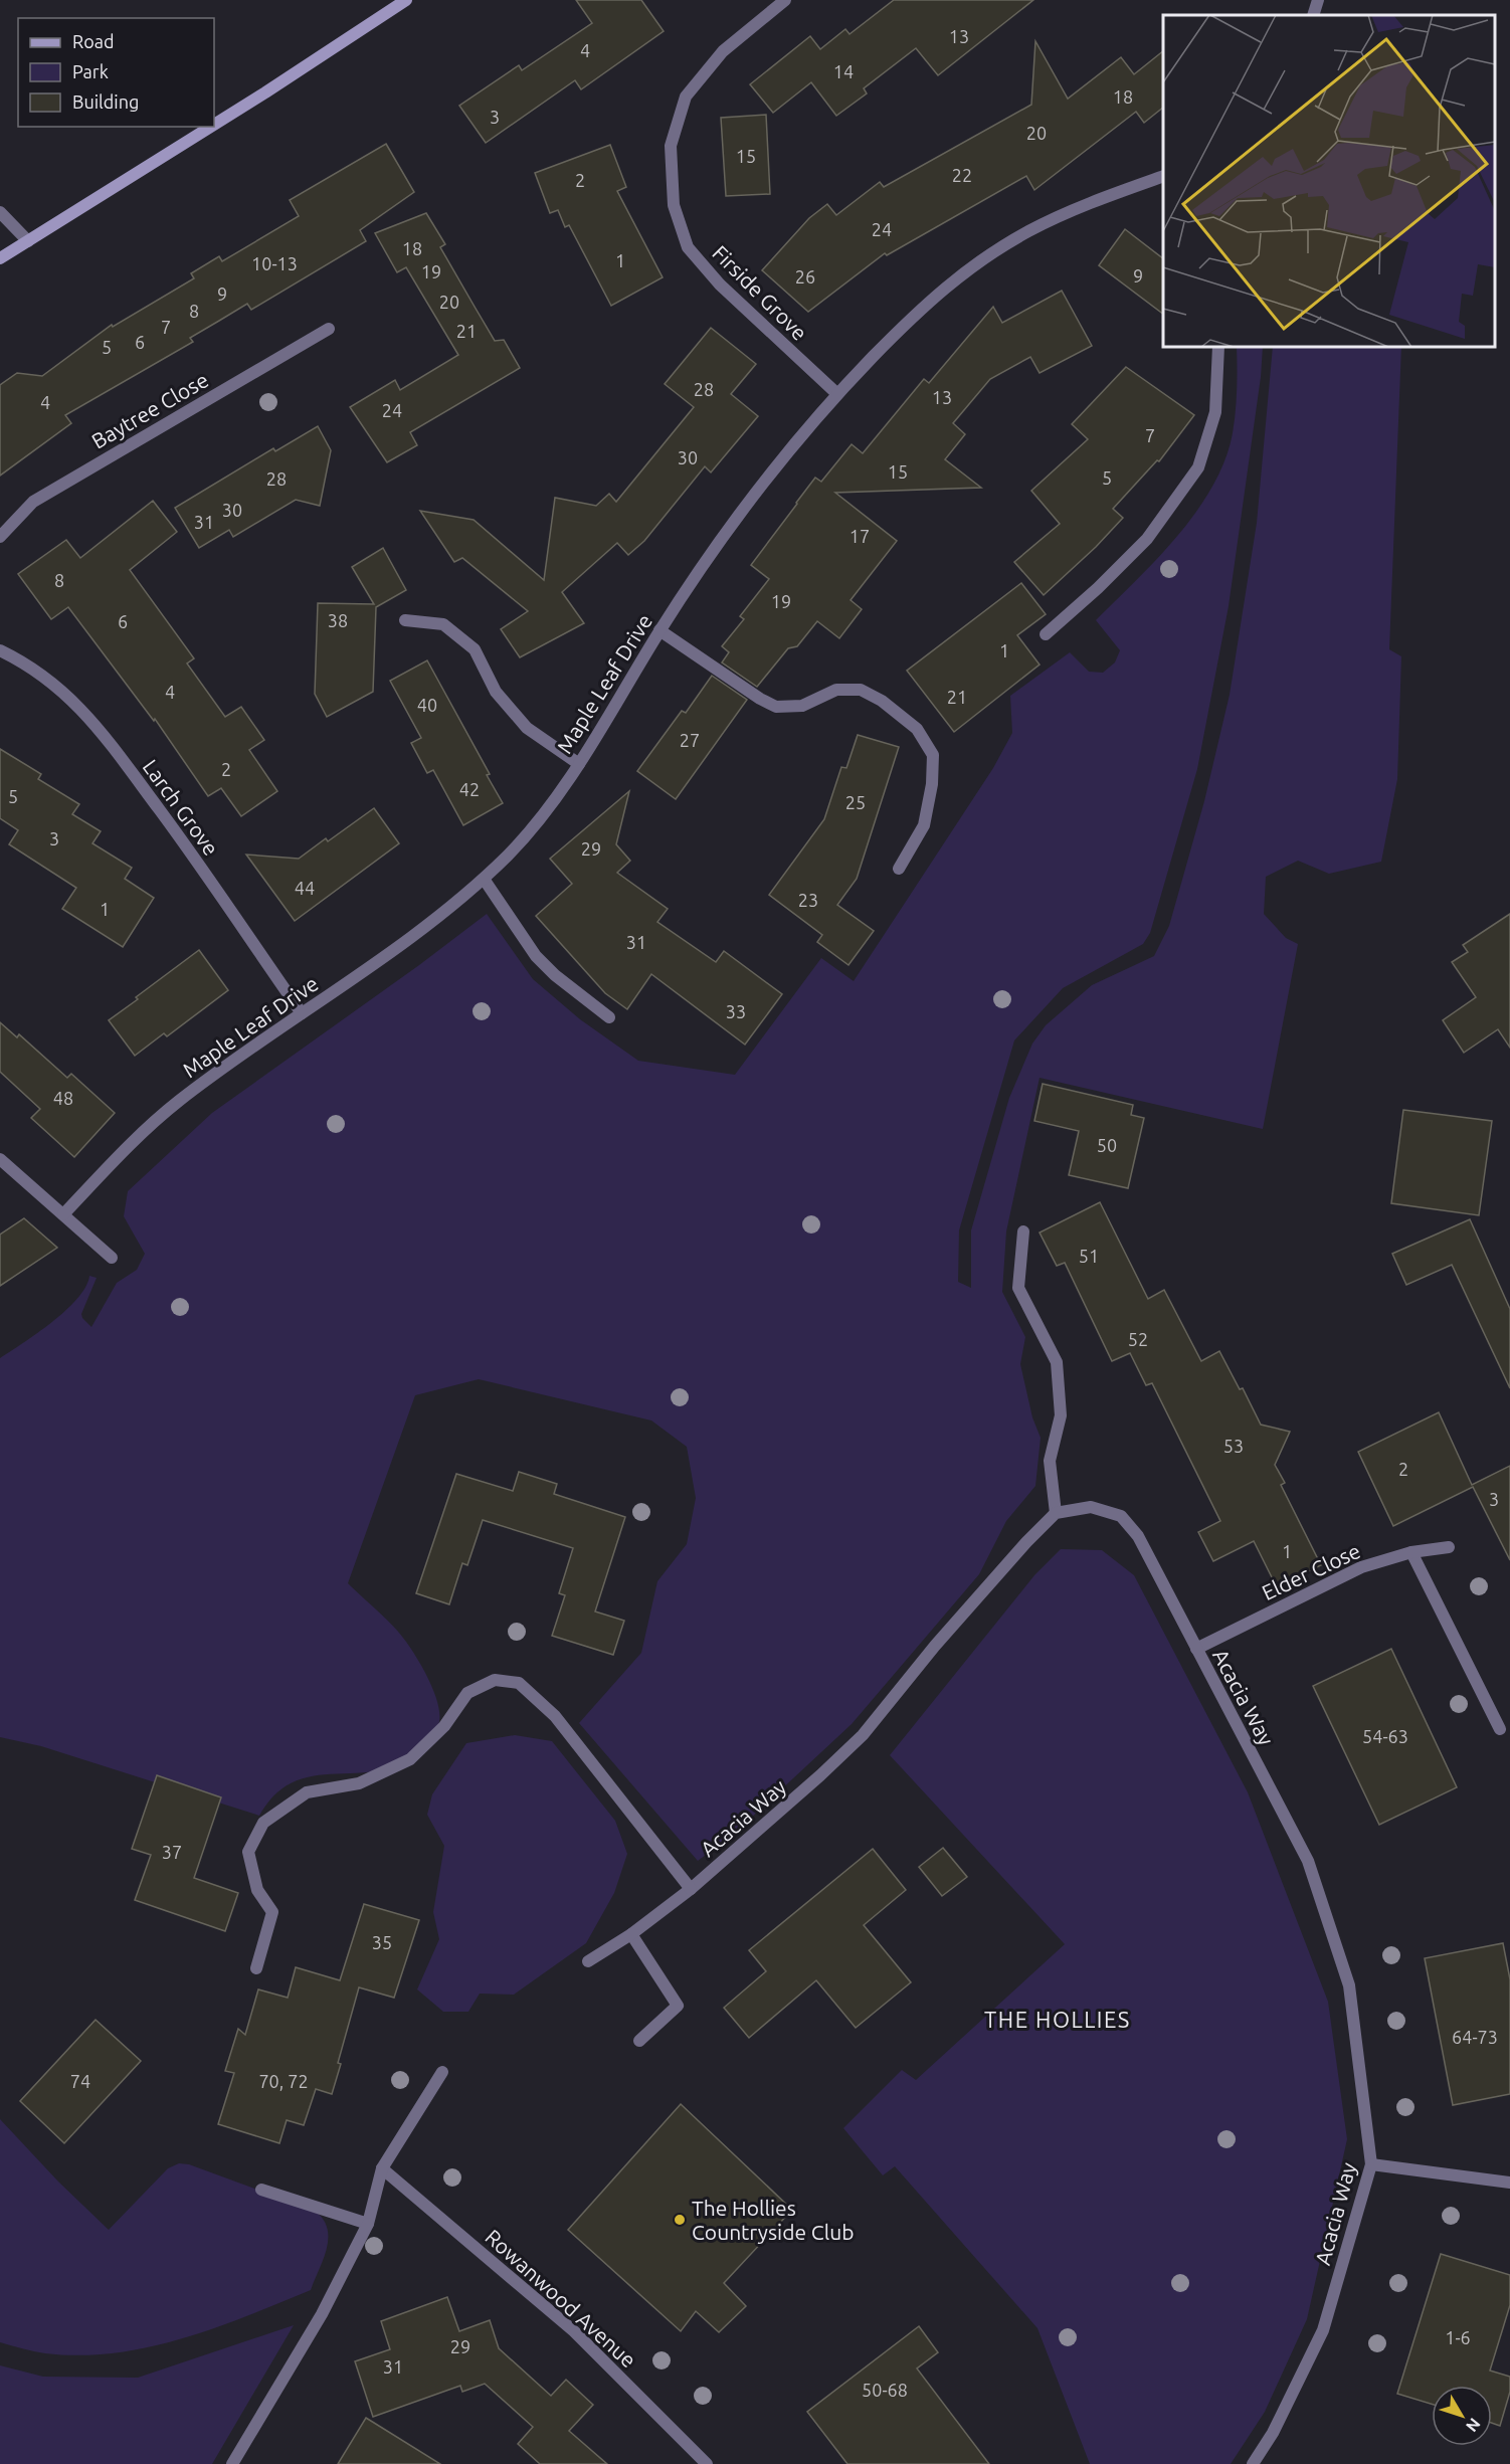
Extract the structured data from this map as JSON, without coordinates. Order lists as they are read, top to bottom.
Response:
{
  "streets": {
    "street": [
      "Firside Grove",
      "Baytree Close",
      "Maple Leaf Drive",
      "Larch Grove",
      "Elder Close",
      "Acacia Way",
      "Rowanwood Avenue"
    ]
  },
  "crossings": [
    ["Firside Grove", "Maple Leaf Drive"],
    ["Maple Leaf Drive", "Larch Grove"],
    ["Elder Close", "Acacia Way"]
  ],
  "districts": ["THE HOLLIES"],
  "places": ["The Hollies Countryside Club"],
  "house_numbers": [
    "13",
    "4",
    "14",
    "18",
    "3",
    "20",
    "15",
    "22",
    "2",
    "24",
    "18",
    "1",
    "10-13",
    "19",
    "9",
    "26",
    "9",
    "20",
    "8",
    "7",
    "21",
    "6",
    "5",
    "28",
    "13",
    "4",
    "24",
    "7",
    "30",
    "15",
    "5",
    "28",
    "30",
    "31",
    "17",
    "8",
    "19",
    "38",
    "6",
    "1",
    "4",
    "21",
    "40",
    "27",
    "2",
    "42",
    "5",
    "25",
    "3",
    "29",
    "44",
    "23",
    "1",
    "31",
    "33",
    "48",
    "50",
    "51",
    "52",
    "53",
    "2",
    "3",
    "1",
    "54-63",
    "37",
    "35",
    "64-73",
    "74",
    "70, 72",
    "1-6",
    "29",
    "31",
    "50-68"
  ],
  "legend": ["Road", "Park", "Building"],
  "north": "bottom right"
}
